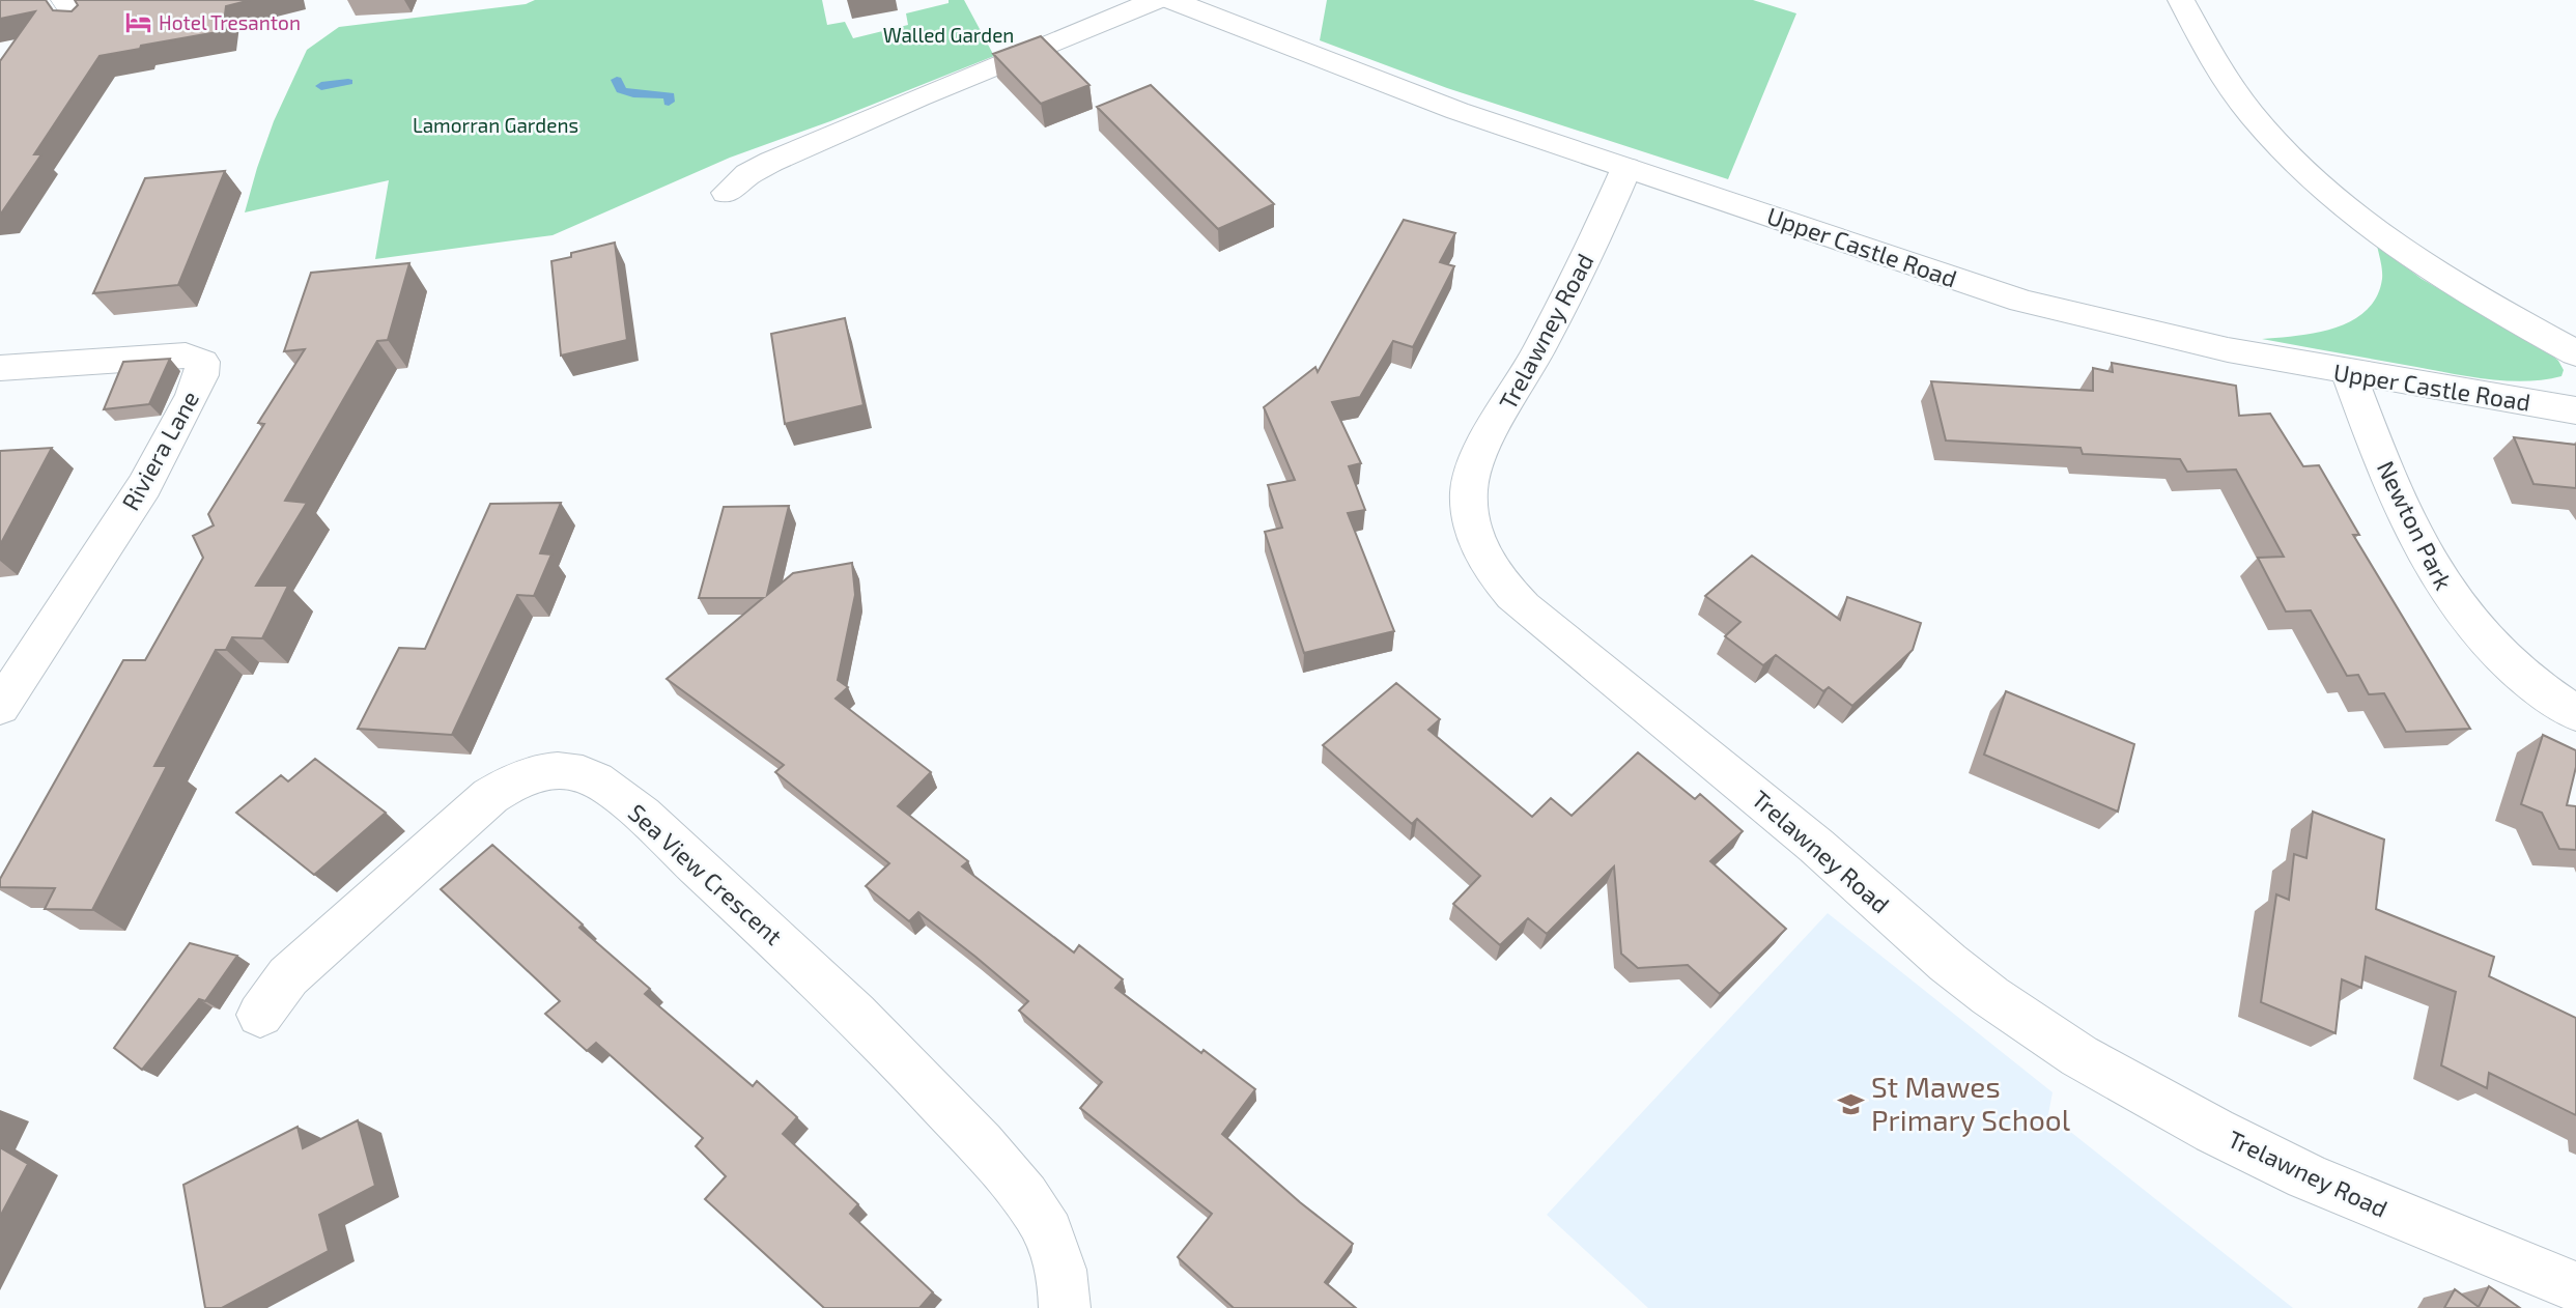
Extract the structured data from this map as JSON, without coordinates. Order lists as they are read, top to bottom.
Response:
{
  "streets": {
    "street": [
      "Upper Castle Road",
      "Trelawney Road",
      "Riviera Lane",
      "Newton Park",
      "Sea View Crescent"
    ]
  },
  "crossings": [
    ["Upper Castle Road", "Trelawney Road"],
    ["Upper Castle Road", "Newton Park"]
  ],
  "parks": ["Walled Garden", "Lamorran Gardens"],
  "places": {
    "hotel": ["Hotel Tresanton"],
    "school or university": ["St Mawes Primary School"]
  }
}
